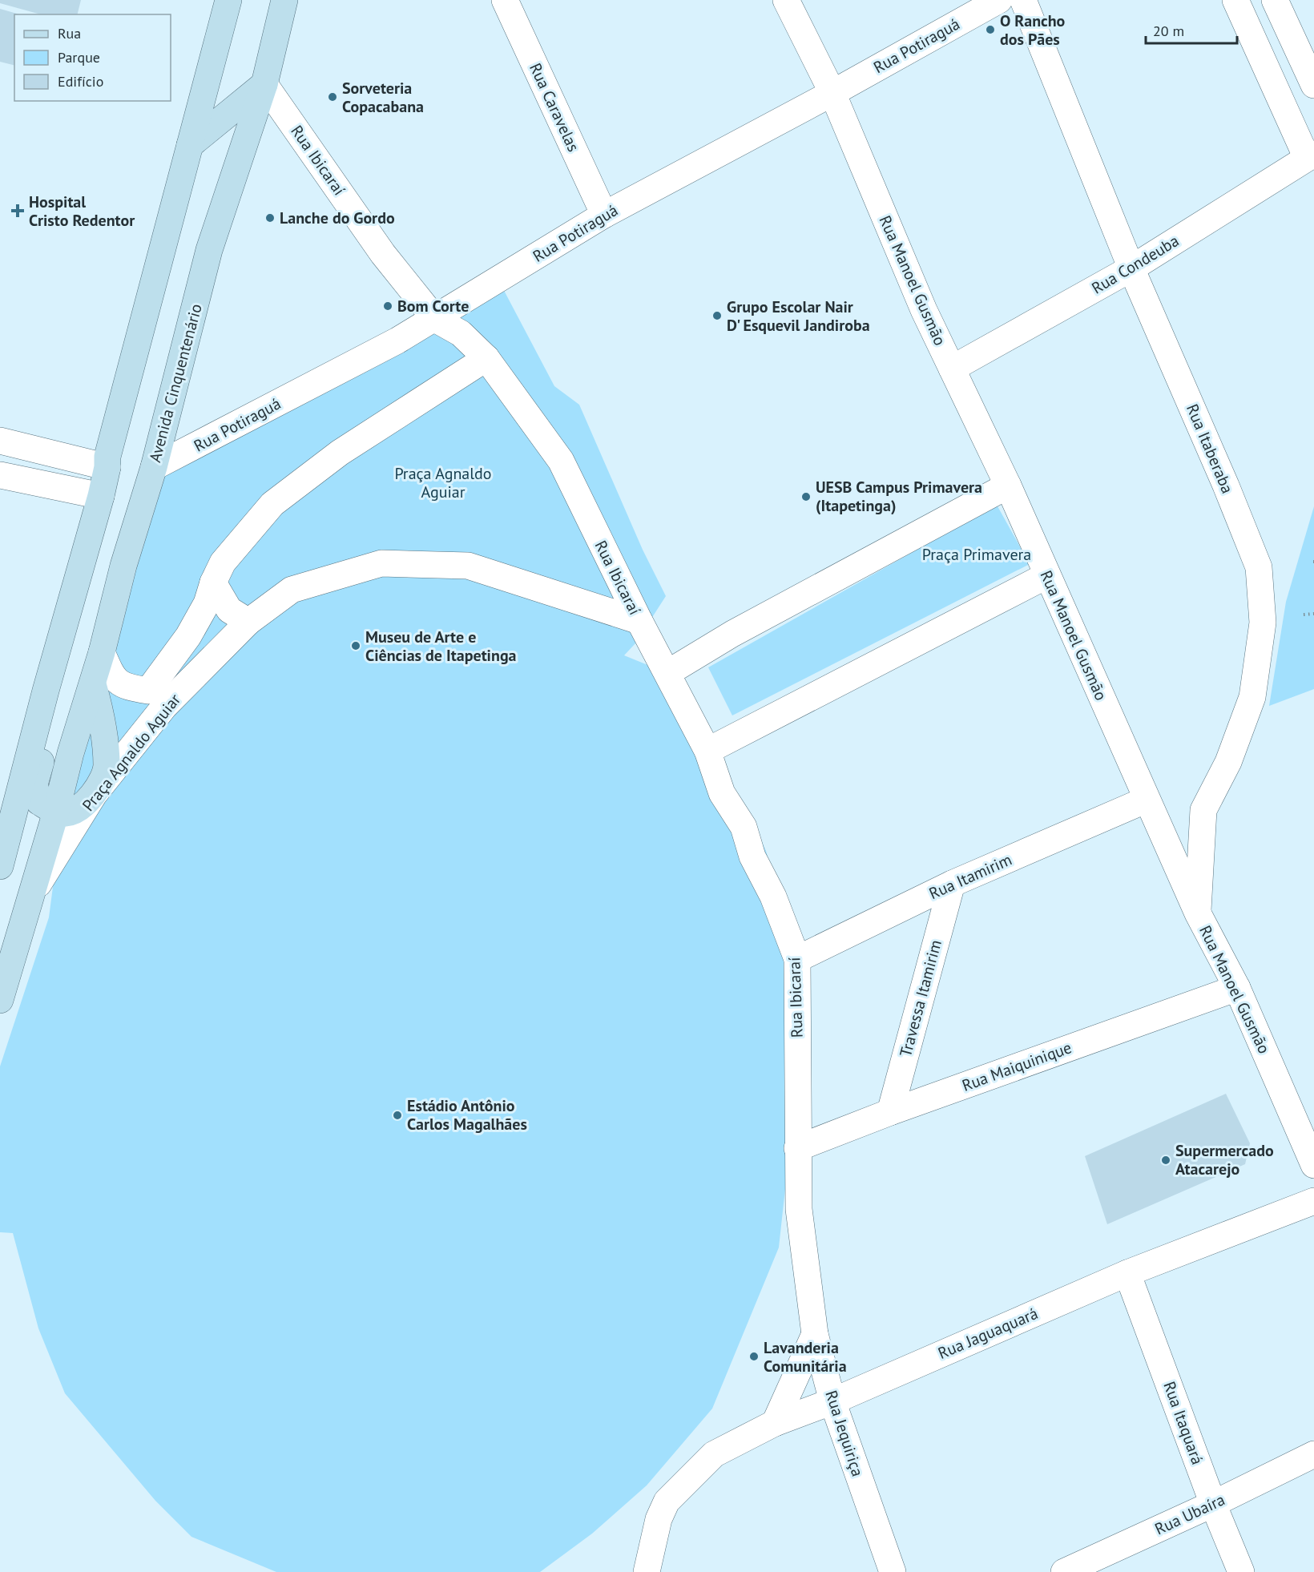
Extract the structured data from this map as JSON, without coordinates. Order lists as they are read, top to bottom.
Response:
{
  "streets": {
    "main road": ["Avenida Cinquentenário"],
    "street": [
      "Rua Potiraguá",
      "Rua Caravelas",
      "Rua Ibicaraí",
      "Rua Condeuba",
      "Rua Manoel Gusmão",
      "Rua Itaberaba",
      "Praça Agnaldo Aguiar",
      "Rua Itamirim",
      "Travessa Itamirim",
      "Rua Maiquinique",
      "Rua Jaguaquará",
      "Rua Itaquará",
      "Rua Jequiriça",
      "Rua Ubaíra"
    ]
  },
  "crossings": [
    ["Rua Potiraguá", "Rua Caravelas"],
    ["Rua Potiraguá", "Rua Ibicaraí"],
    ["Rua Potiraguá", "Rua Manoel Gusmão"],
    ["Rua Potiraguá", "Avenida Cinquentenário"],
    ["Rua Ibicaraí", "Avenida Cinquentenário"],
    ["Rua Ibicaraí", "Praça Agnaldo Aguiar"],
    ["Rua Ibicaraí", "Rua Itamirim"],
    ["Rua Ibicaraí", "Rua Maiquinique"],
    ["Rua Ibicaraí", "Rua Jequiriça"],
    ["Rua Condeuba", "Rua Manoel Gusmão"],
    ["Rua Condeuba", "Rua Itaberaba"],
    ["Rua Manoel Gusmão", "Rua Itaberaba"],
    ["Rua Manoel Gusmão", "Rua Itamirim"],
    ["Rua Manoel Gusmão", "Rua Maiquinique"],
    ["Avenida Cinquentenário", "Praça Agnaldo Aguiar"],
    ["Rua Itamirim", "Travessa Itamirim"],
    ["Travessa Itamirim", "Rua Maiquinique"],
    ["Rua Maiquinique", "Rua Jequiriça"],
    ["Rua Jaguaquará", "Rua Itaquará"],
    ["Rua Jaguaquará", "Rua Jequiriça"],
    ["Rua Itaquará", "Rua Ubaíra"]
  ],
  "parks": ["Praça Agnaldo Aguiar", "Praça Primavera"],
  "places": {
    "other": [
      "O Rancho dos Pães",
      "Sorveteria Copacabana",
      "Lanche do Gordo",
      "Bom Corte",
      "Grupo Escolar Nair D' Esquevil Jandiroba",
      "UESB Campus Primavera (Itapetinga)",
      "Museu de Arte e Ciências de Itapetinga",
      "Estádio Antônio Carlos Magalhães",
      "Supermercado Atacarejo",
      "Lavanderia Comunitária"
    ],
    "health": ["Hospital Cristo Redentor"]
  },
  "legend": ["Rua", "Parque", "Edifício"],
  "scale_bar": "20 m"
}
